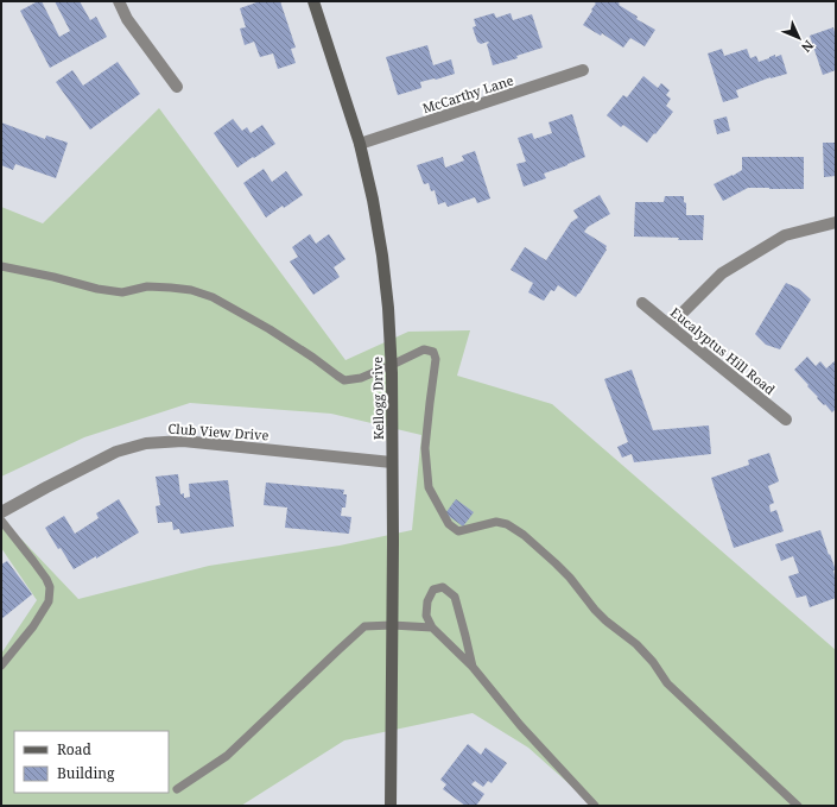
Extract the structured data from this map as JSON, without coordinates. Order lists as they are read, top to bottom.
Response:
{
  "streets": {
    "main road": ["Kellogg Drive"],
    "street": ["McCarthy Lane", "Eucalyptus Hill Road", "Club View Drive"]
  },
  "crossings": [
    ["McCarthy Lane", "Kellogg Drive"],
    ["Kellogg Drive", "Club View Drive"]
  ],
  "legend": ["Road", "Building"],
  "north": "bottom right"
}
